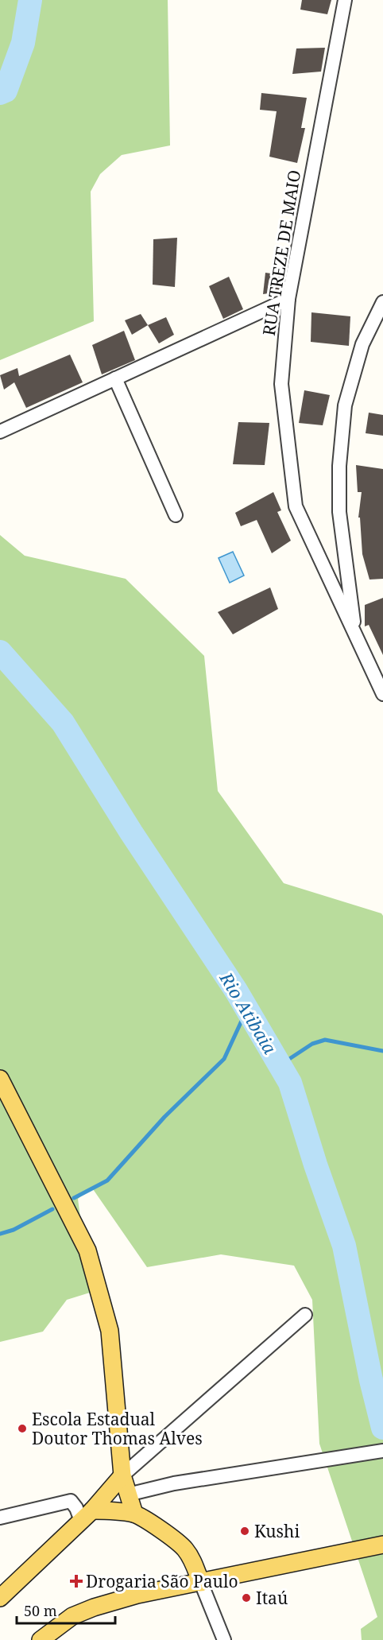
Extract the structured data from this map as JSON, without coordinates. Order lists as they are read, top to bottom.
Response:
{
  "streets": {
    "street": ["RUA TREZE DE MAIO"]
  },
  "water": ["Rio Atibaia"],
  "places": {
    "other": ["Escola Estadual Doutor Thomas Alves", "Kushi", "Itaú"],
    "health": ["Drogaria São Paulo"]
  },
  "scale_bar": "50 m"
}
